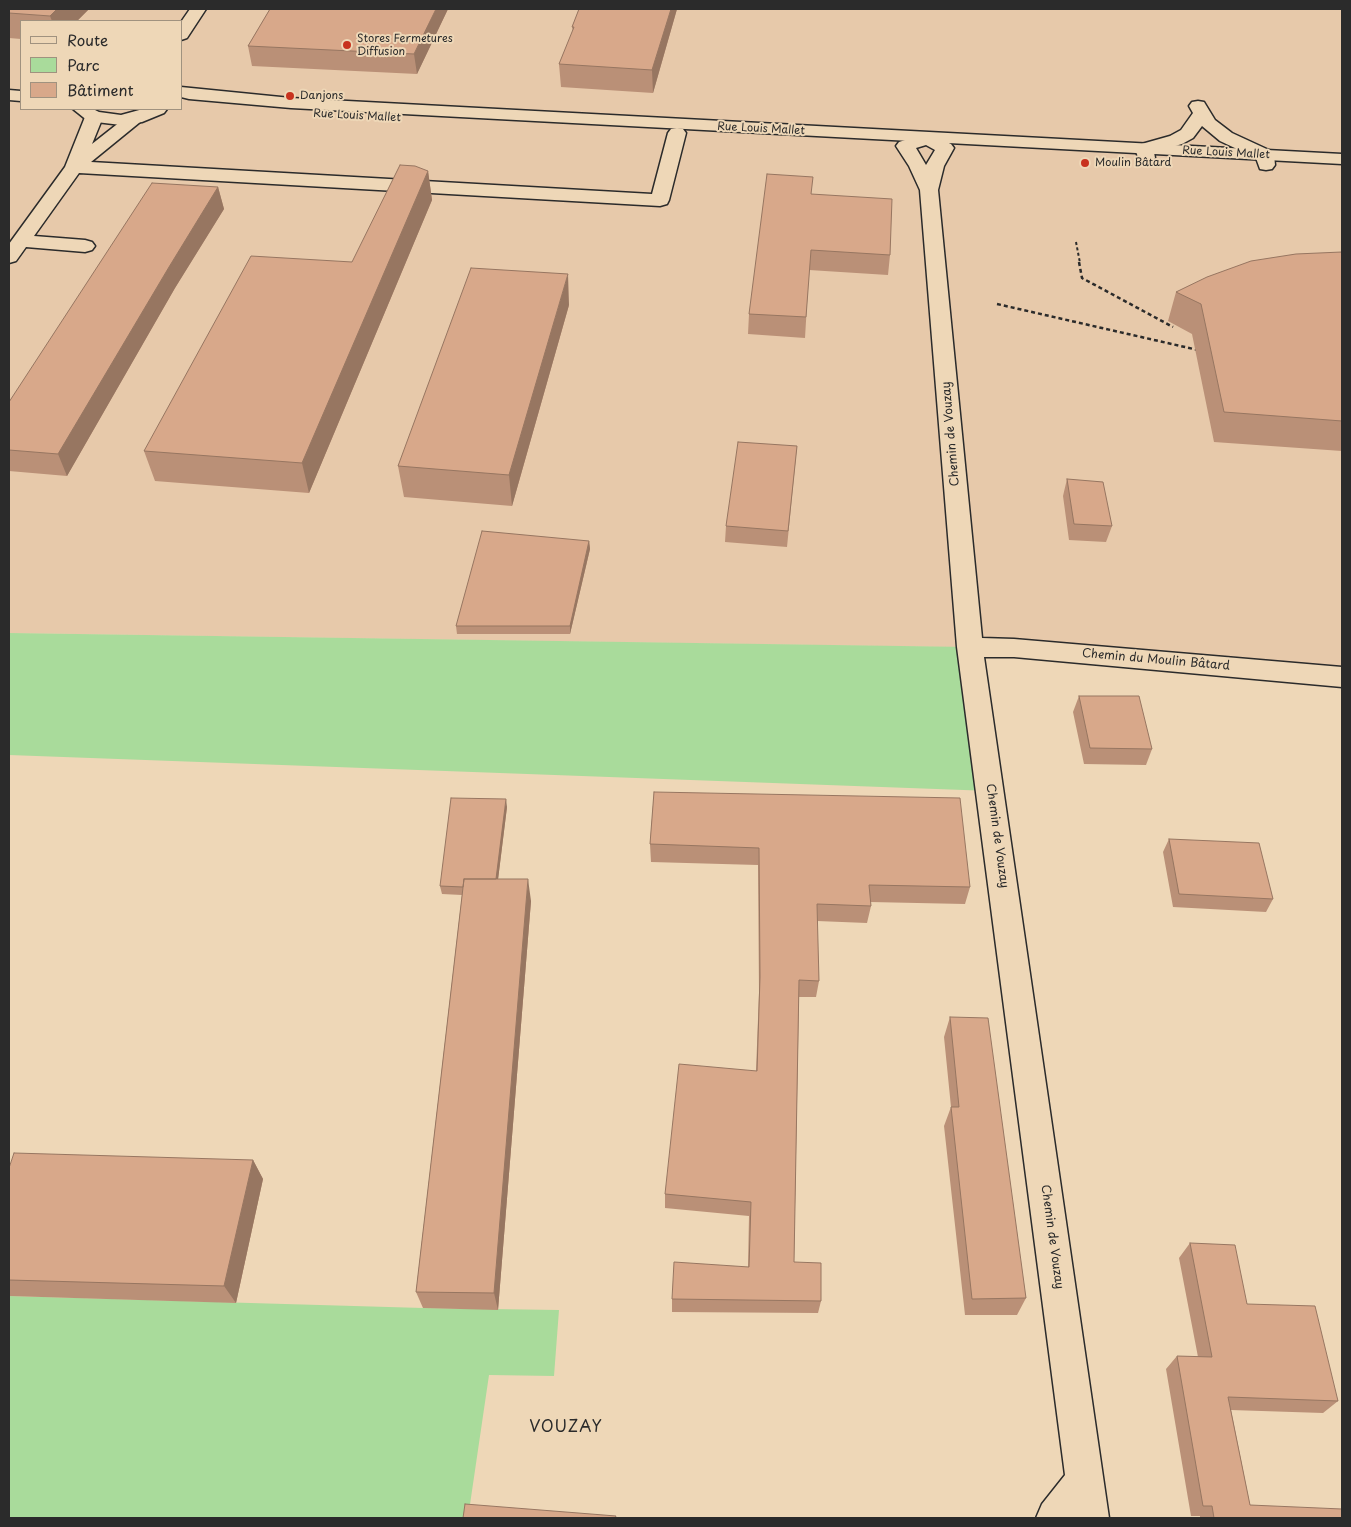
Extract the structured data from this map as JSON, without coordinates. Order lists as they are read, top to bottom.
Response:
{
  "streets": {
    "main road": ["Rue Louis Mallet", "Chemin de Vouzay", "Chemin du Moulin Bâtard"]
  },
  "crossings": [
    ["Rue Louis Mallet", "Chemin de Vouzay"],
    ["Chemin de Vouzay", "Chemin du Moulin Bâtard"]
  ],
  "districts": ["VOUZAY"],
  "places": ["Stores Fermetures Diffusion", "Danjons", "Moulin Bâtard"],
  "legend": ["Route", "Parc", "Bâtiment"]
}
